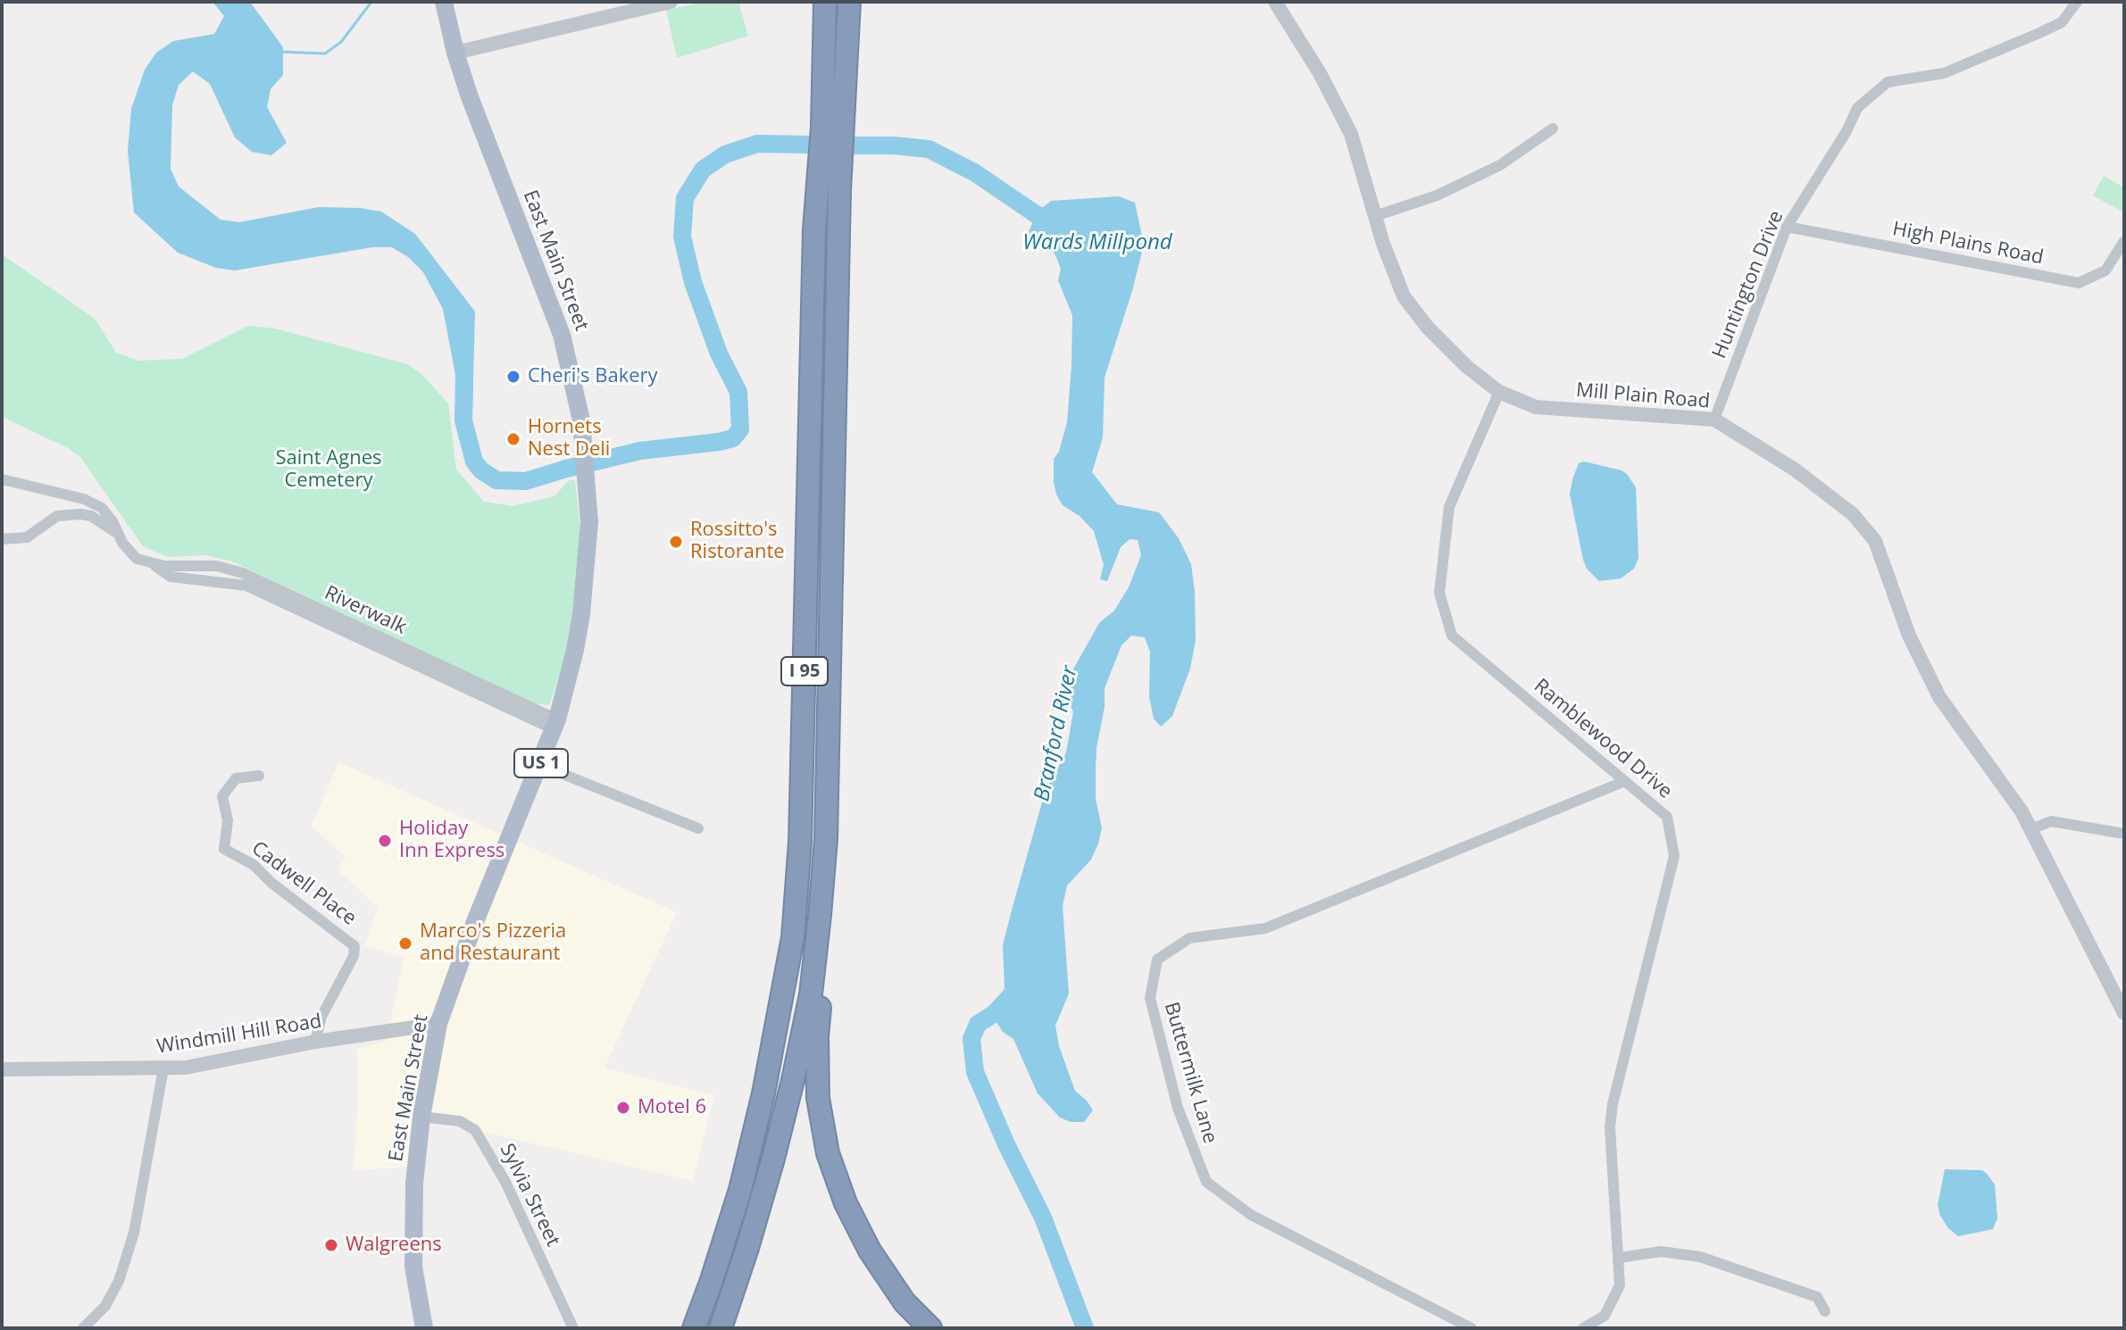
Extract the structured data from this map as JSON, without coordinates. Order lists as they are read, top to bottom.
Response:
{
  "streets": {
    "highway": ["I 95"],
    "main road": ["East Main Street", "US 1"],
    "street": [
      "High Plains Road",
      "Huntington Drive",
      "Mill Plain Road",
      "Riverwalk",
      "Ramblewood Drive",
      "Cadwell Place",
      "Windmill Hill Road",
      "Buttermilk Lane",
      "Sylvia Street"
    ]
  },
  "crossings": [
    ["High Plains Road", "Huntington Drive"],
    ["East Main Street", "Riverwalk"],
    ["East Main Street", "Windmill Hill Road"],
    ["East Main Street", "Sylvia Street"],
    ["Huntington Drive", "Mill Plain Road"],
    ["Mill Plain Road", "Ramblewood Drive"],
    ["Ramblewood Drive", "Buttermilk Lane"],
    ["Cadwell Place", "Windmill Hill Road"]
  ],
  "water": ["Wards Millpond", "Branford River"],
  "parks": ["Saint Agnes Cemetery"],
  "places": [
    "Cheri's Bakery",
    "Hornets Nest Deli",
    "Rossitto's Ristorante",
    "Holiday Inn Express",
    "Marco's Pizzeria and Restaurant",
    "Motel 6",
    "Walgreens"
  ]
}
